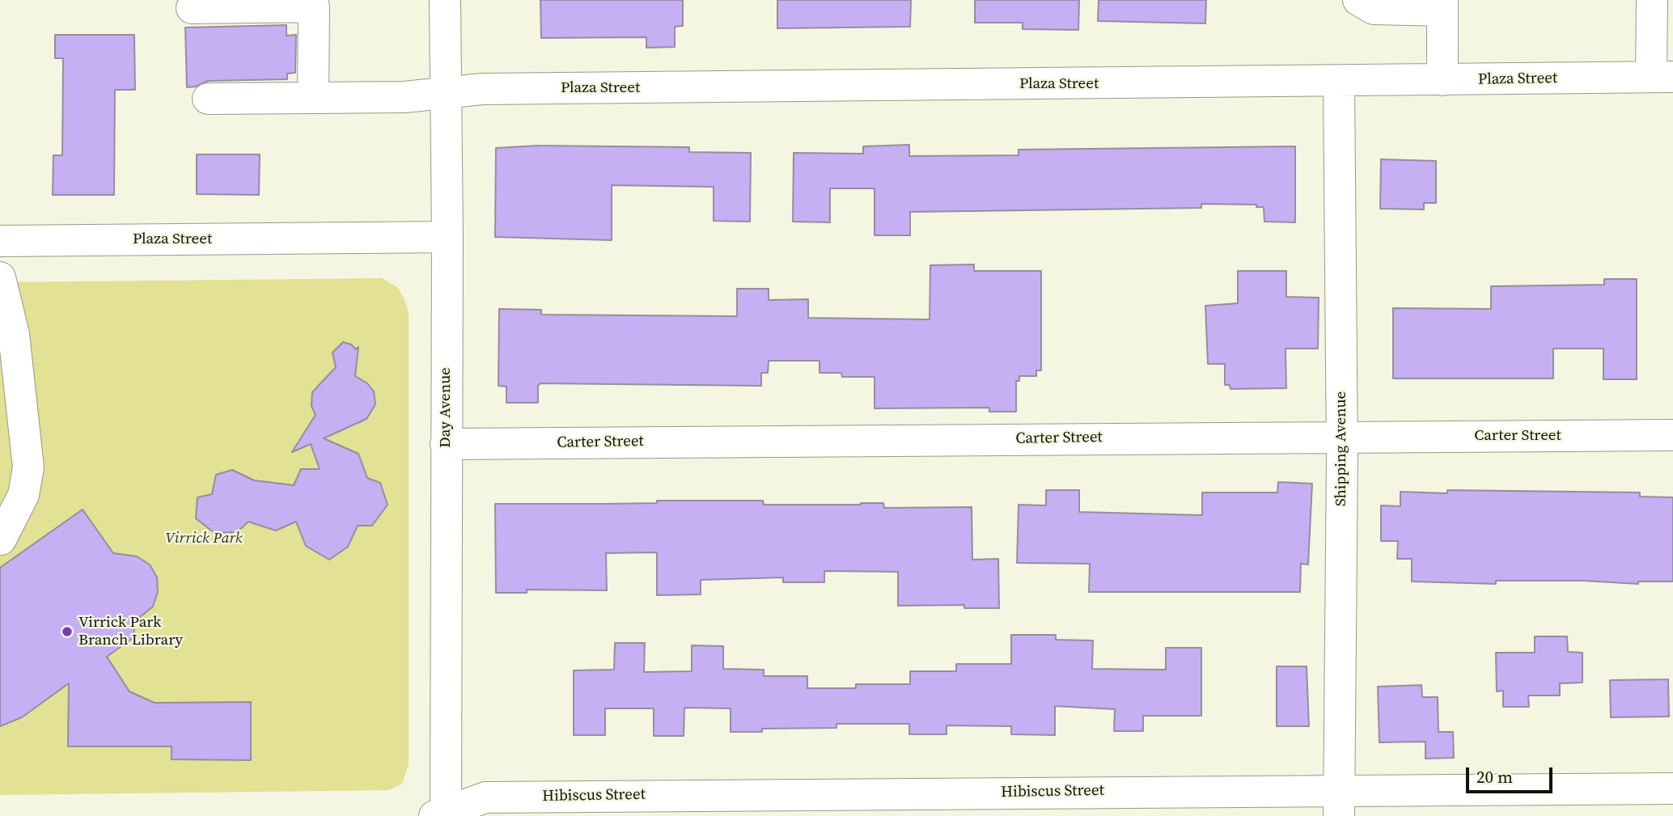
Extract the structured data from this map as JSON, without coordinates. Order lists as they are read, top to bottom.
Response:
{
  "streets": {
    "street": [
      "Plaza Street",
      "Day Avenue",
      "Carter Street",
      "Shipping Avenue",
      "Hibiscus Street"
    ]
  },
  "crossings": [
    ["Plaza Street", "Day Avenue"],
    ["Plaza Street", "Shipping Avenue"],
    ["Day Avenue", "Carter Street"],
    ["Day Avenue", "Hibiscus Street"],
    ["Carter Street", "Shipping Avenue"],
    ["Shipping Avenue", "Hibiscus Street"]
  ],
  "parks": ["Virrick Park"],
  "places": ["Virrick Park Branch Library"],
  "scale_bar": "20 m"
}
